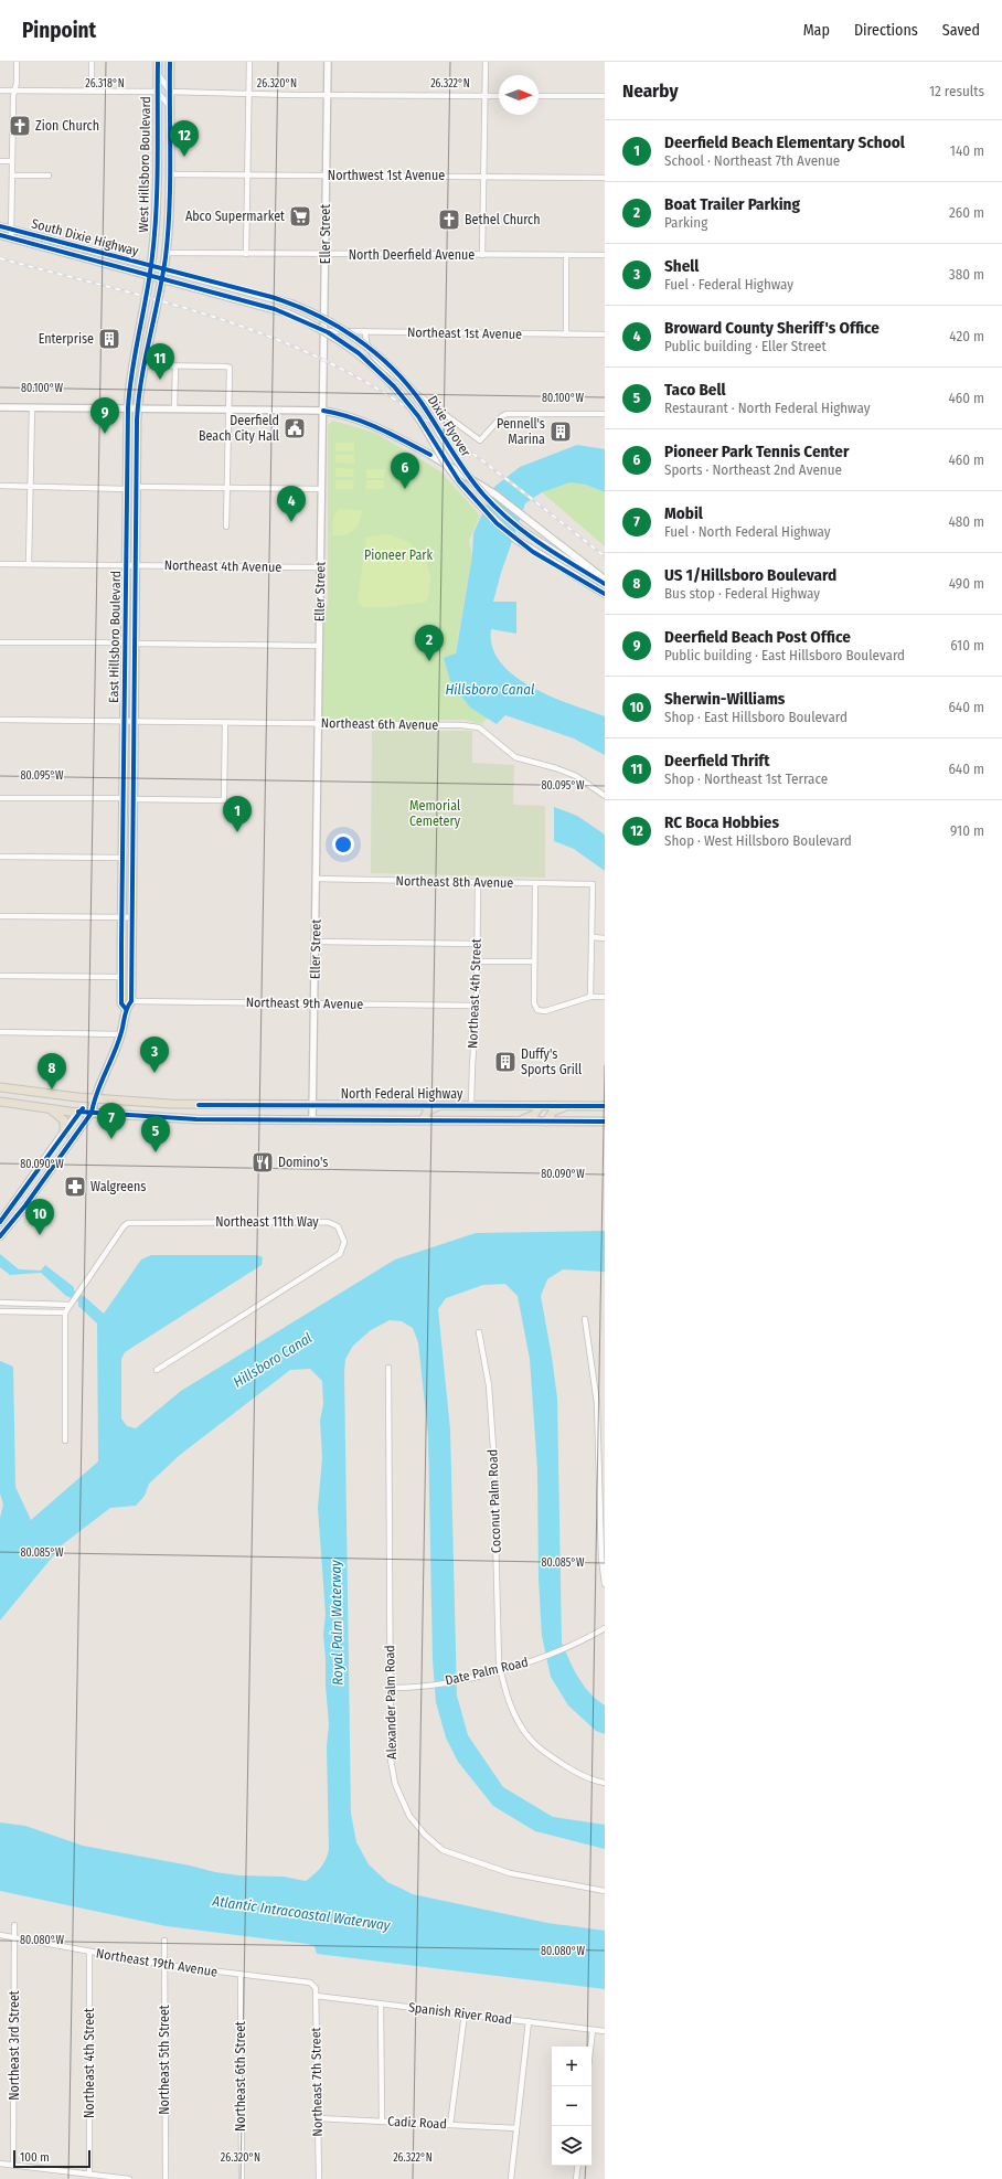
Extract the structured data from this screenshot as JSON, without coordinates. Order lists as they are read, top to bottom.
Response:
{
  "streets": {
    "main road": [
      "West Hillsboro Boulevard",
      "South Dixie Highway",
      "Dixie Flyover",
      "East Hillsboro Boulevard",
      "North Federal Highway"
    ],
    "street": [
      "Northwest 1st Avenue",
      "Eller Street",
      "North Deerfield Avenue",
      "Northeast 1st Avenue",
      "Northeast 4th Avenue",
      "Northeast 6th Avenue",
      "Northeast 8th Avenue",
      "Northeast 4th Street",
      "Northeast 9th Avenue",
      "Northeast 11th Way",
      "Coconut Palm Road",
      "Date Palm Road",
      "Alexander Palm Road",
      "Northeast 19th Avenue",
      "Spanish River Road",
      "Northeast 3rd Street",
      "Northeast 5th Street",
      "Northeast 6th Street",
      "Northeast 7th Street",
      "Cadiz Road"
    ]
  },
  "crossings": [
    ["West Hillsboro Boulevard", "Northwest 1st Avenue"],
    ["West Hillsboro Boulevard", "South Dixie Highway"],
    ["West Hillsboro Boulevard", "North Deerfield Avenue"],
    ["West Hillsboro Boulevard", "Dixie Flyover"],
    ["West Hillsboro Boulevard", "East Hillsboro Boulevard"],
    ["Northwest 1st Avenue", "Eller Street"],
    ["Eller Street", "North Deerfield Avenue"],
    ["Eller Street", "Northeast 1st Avenue"],
    ["Eller Street", "Northeast 4th Avenue"],
    ["Eller Street", "Northeast 6th Avenue"],
    ["Eller Street", "Northeast 8th Avenue"],
    ["Eller Street", "Northeast 9th Avenue"],
    ["Eller Street", "North Federal Highway"],
    ["South Dixie Highway", "Dixie Flyover"],
    ["South Dixie Highway", "East Hillsboro Boulevard"],
    ["Dixie Flyover", "East Hillsboro Boulevard"],
    ["Northeast 4th Avenue", "East Hillsboro Boulevard"],
    ["East Hillsboro Boulevard", "Northeast 6th Avenue"],
    ["East Hillsboro Boulevard", "Northeast 9th Avenue"],
    ["East Hillsboro Boulevard", "North Federal Highway"],
    ["Northeast 8th Avenue", "Northeast 4th Street"],
    ["Northeast 4th Street", "Northeast 9th Avenue"],
    ["Northeast 4th Street", "North Federal Highway"],
    ["Northeast 4th Street", "Northeast 19th Avenue"],
    ["Coconut Palm Road", "Date Palm Road"],
    ["Date Palm Road", "Alexander Palm Road"],
    ["Northeast 19th Avenue", "Northeast 3rd Street"],
    ["Northeast 19th Avenue", "Northeast 5th Street"],
    ["Northeast 19th Avenue", "Northeast 6th Street"],
    ["Northeast 19th Avenue", "Northeast 7th Street"],
    ["Spanish River Road", "Northeast 7th Street"],
    ["Northeast 7th Street", "Cadiz Road"]
  ],
  "water": ["Hillsboro Canal", "Royal Palm Waterway", "Atlantic Intracoastal Waterway"],
  "parks": ["Pioneer Park", "Memorial Cemetery"],
  "places": {
    "church": ["Zion Church", "Bethel Church"],
    "supermarket": ["Abco Supermarket"],
    "building": ["Enterprise", "Pennell's Marina", "Duffy's Sports Grill"],
    "public building": ["Deerfield Beach City Hall"],
    "restaurant": ["Domino's"],
    "pharmacy": ["Walgreens"]
  },
  "scale_bar": "100 m",
  "north": "right",
  "page": {
    "header": "Pinpoint",
    "nav": ["Map", "Directions", "Saved"],
    "heading": ["Nearby", "12 results"],
    "list": [
      {
        "mark": "1",
        "name": "Deerfield Beach Elementary School",
        "note": "School · Northeast 7th Avenue",
        "value": "140 m"
      },
      {
        "mark": "2",
        "name": "Boat Trailer Parking",
        "note": "Parking",
        "value": "260 m"
      },
      {
        "mark": "3",
        "name": "Shell",
        "note": "Fuel · Federal Highway",
        "value": "380 m"
      },
      {
        "mark": "4",
        "name": "Broward County Sheriff's Office",
        "note": "Public building · Eller Street",
        "value": "420 m"
      },
      {
        "mark": "5",
        "name": "Taco Bell",
        "note": "Restaurant · North Federal Highway",
        "value": "460 m"
      },
      {
        "mark": "6",
        "name": "Pioneer Park Tennis Center",
        "note": "Sports · Northeast 2nd Avenue",
        "value": "460 m"
      },
      {
        "mark": "7",
        "name": "Mobil",
        "note": "Fuel · North Federal Highway",
        "value": "480 m"
      },
      {
        "mark": "8",
        "name": "US 1/Hillsboro Boulevard",
        "note": "Bus stop · Federal Highway",
        "value": "490 m"
      },
      {
        "mark": "9",
        "name": "Deerfield Beach Post Office",
        "note": "Public building · East Hillsboro Boulevard",
        "value": "610 m"
      },
      {
        "mark": "10",
        "name": "Sherwin-Williams",
        "note": "Shop · East Hillsboro Boulevard",
        "value": "640 m"
      },
      {
        "mark": "11",
        "name": "Deerfield Thrift",
        "note": "Shop · Northeast 1st Terrace",
        "value": "640 m"
      },
      {
        "mark": "12",
        "name": "RC Boca Hobbies",
        "note": "Shop · West Hillsboro Boulevard",
        "value": "910 m"
      }
    ],
    "pins": [
      "12",
      "11",
      "9",
      "6",
      "4",
      "2",
      "1",
      "3",
      "8",
      "7",
      "5",
      "10"
    ],
    "map_buttons": ["+", "−"],
    "scale": "100 m"
  },
  "coordinates": [
    "26.318°N",
    "26.320°N",
    "26.322°N",
    "80.100°W",
    "80.095°W",
    "80.090°W",
    "80.085°W",
    "80.080°W"
  ]
}
